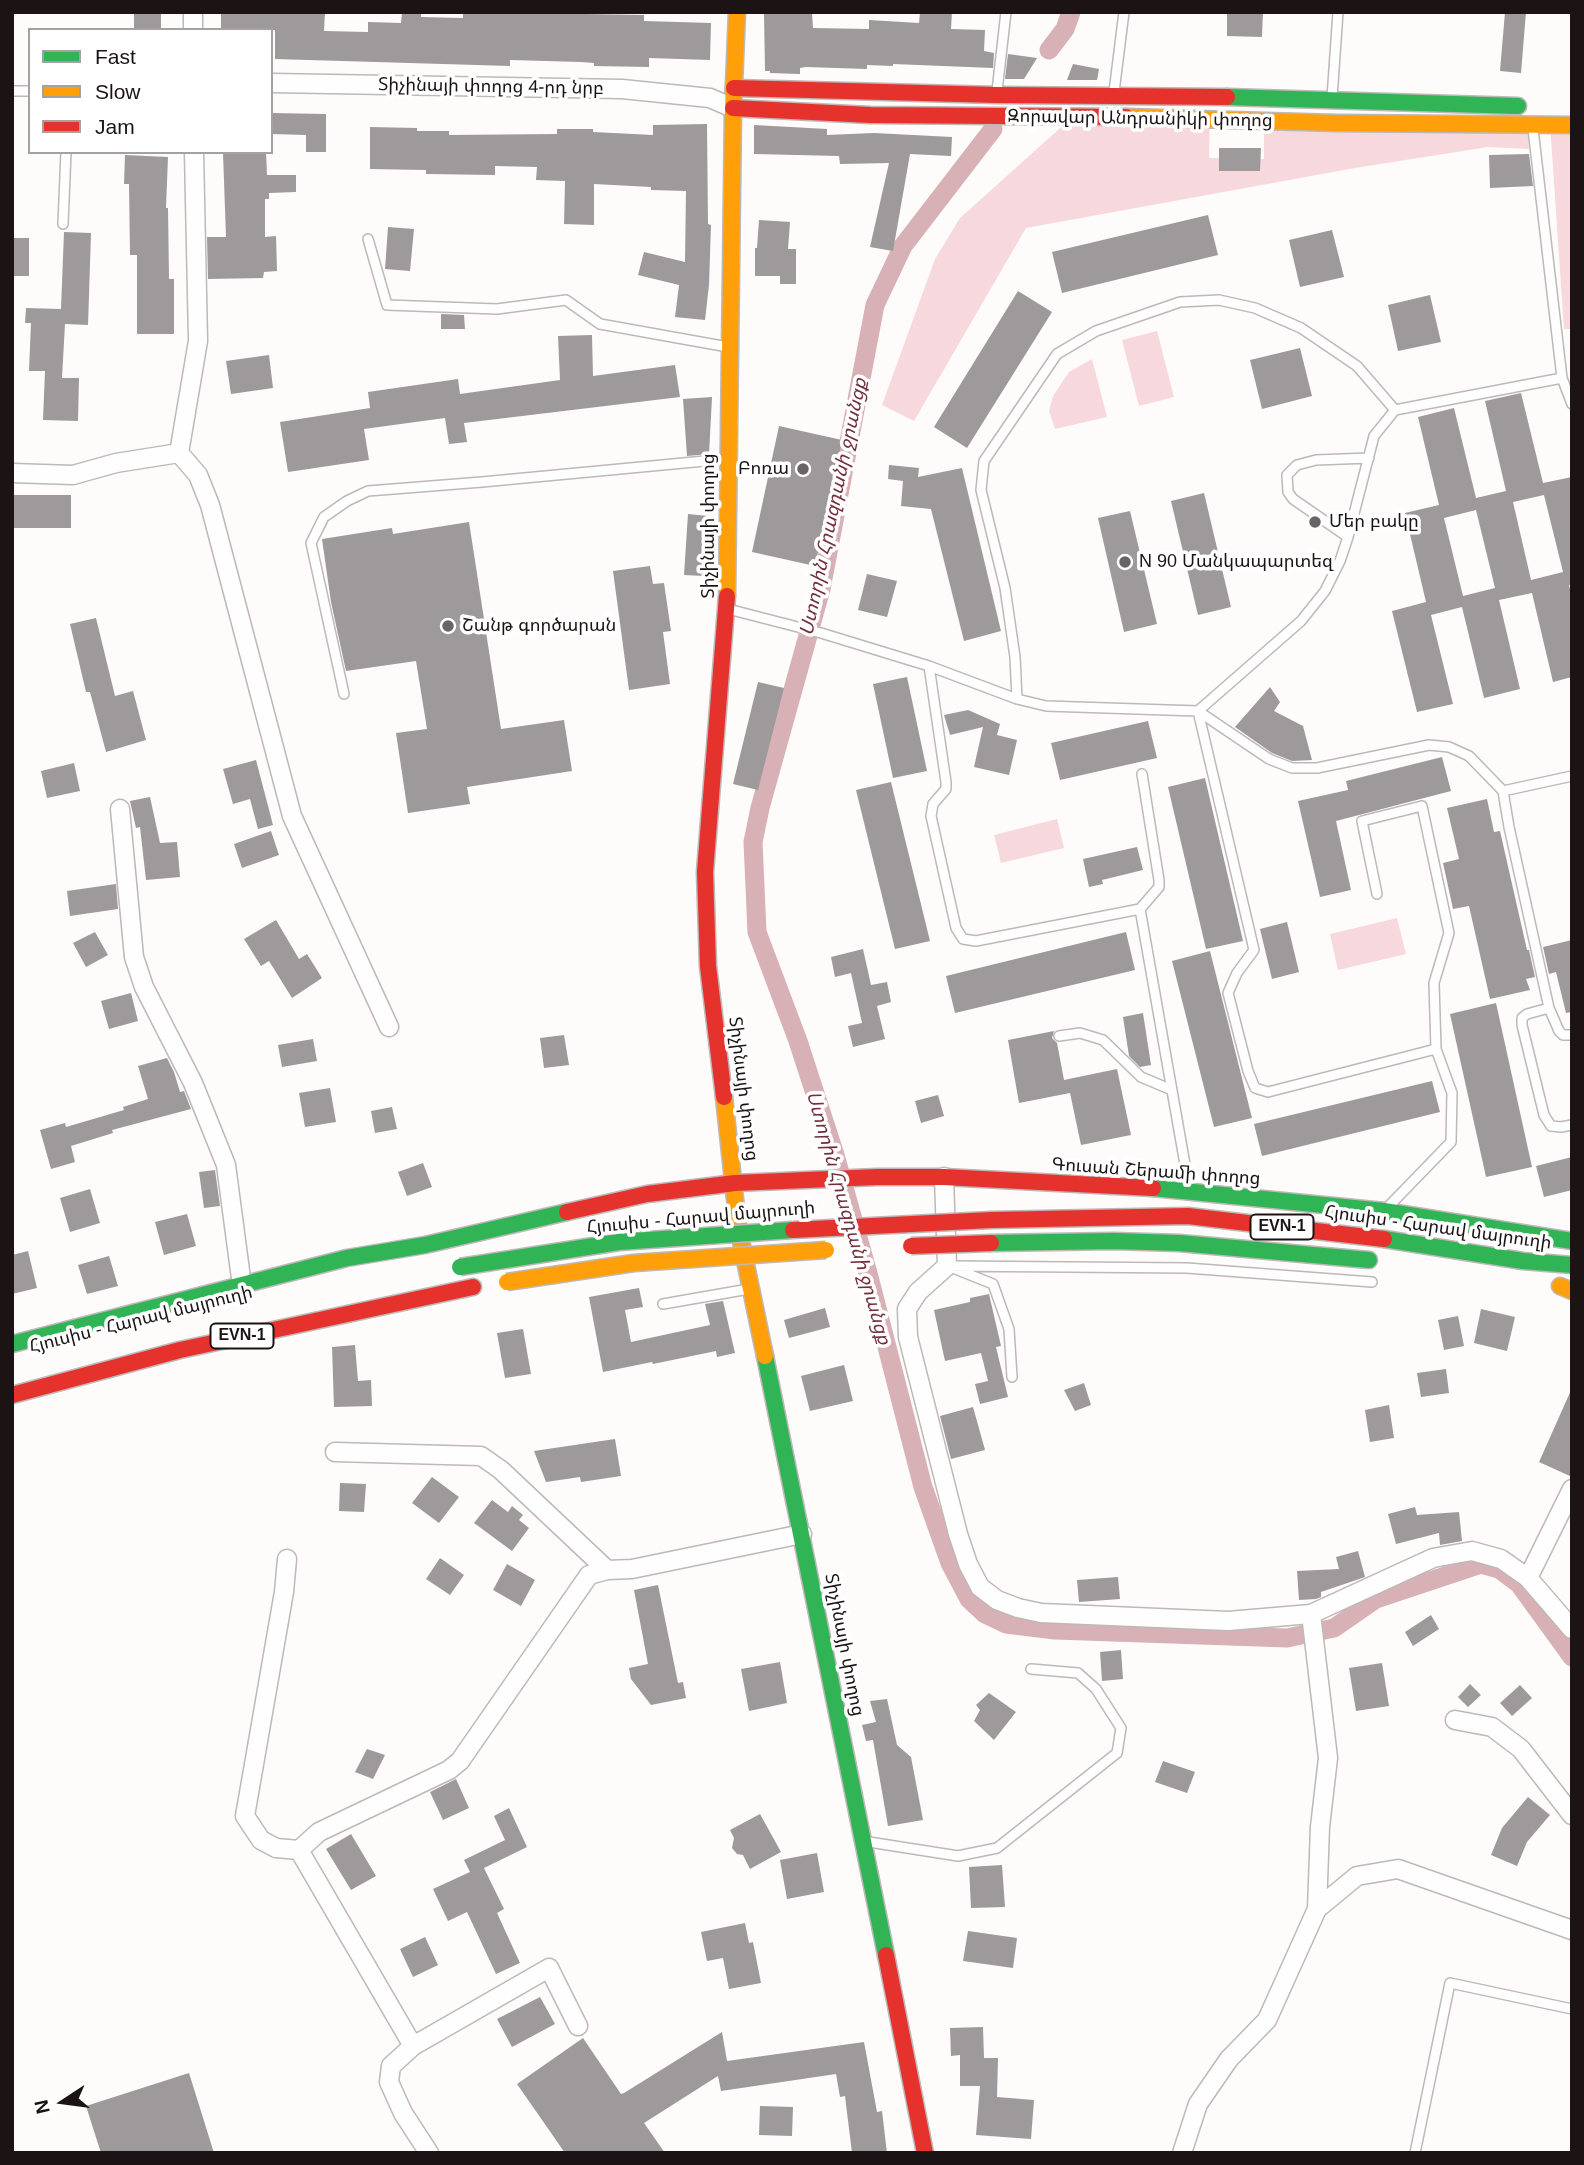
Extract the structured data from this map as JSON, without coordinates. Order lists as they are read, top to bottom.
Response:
{
  "streets": {
    "main road": [
      "Զորավար Անդրանիկի փողոց",
      "Տիչինայի փողոց",
      "Գուսան Շերամի փողոց",
      "Հյուսիս - Հարավ մայրուղի",
      "EVN-1"
    ],
    "street": ["Տիչինայի փողոց 4-րդ նրբ"]
  },
  "crossings": [
    ["Տիչինայի փողոց 4-րդ նրբ", "Զորավար Անդրանիկի փողոց"],
    ["Զորավար Անդրանիկի փողոց", "Տիչինայի փողոց"],
    ["Տիչինայի փողոց", "Գուսան Շերամի փողոց"]
  ],
  "water": ["Ստորին Հրազդանի ջրանցք"],
  "places": [
    "Բոռա",
    "Մեր բակը",
    "N 90 Մանկապարտեզ",
    "Շանթ գործարան"
  ],
  "legend": ["Fast", "Slow", "Jam"],
  "north": "left"
}
